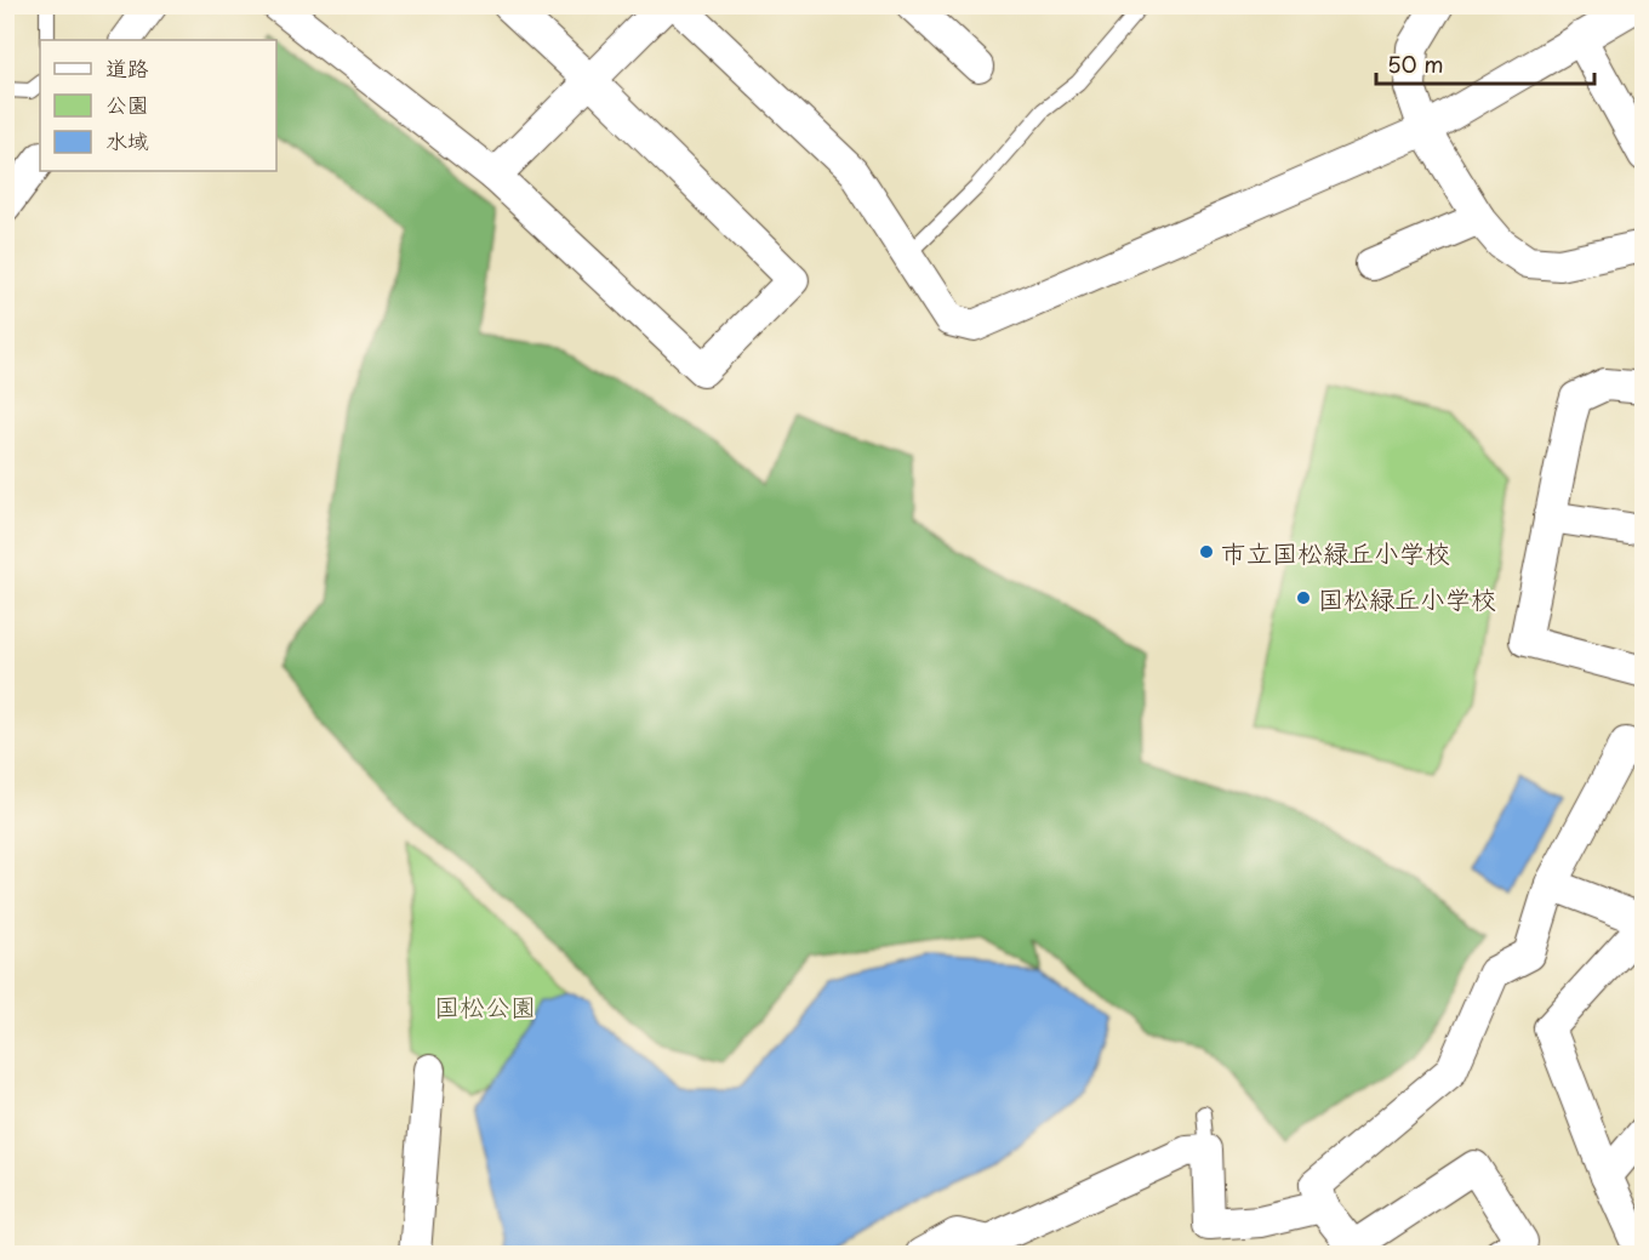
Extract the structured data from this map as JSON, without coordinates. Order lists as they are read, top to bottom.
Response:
{
  "parks": ["国松公園"],
  "places": ["市立国松緑丘小学校", "国松緑丘小学校"],
  "legend": ["道路", "公園", "水域"],
  "scale_bar": "50 m"
}
